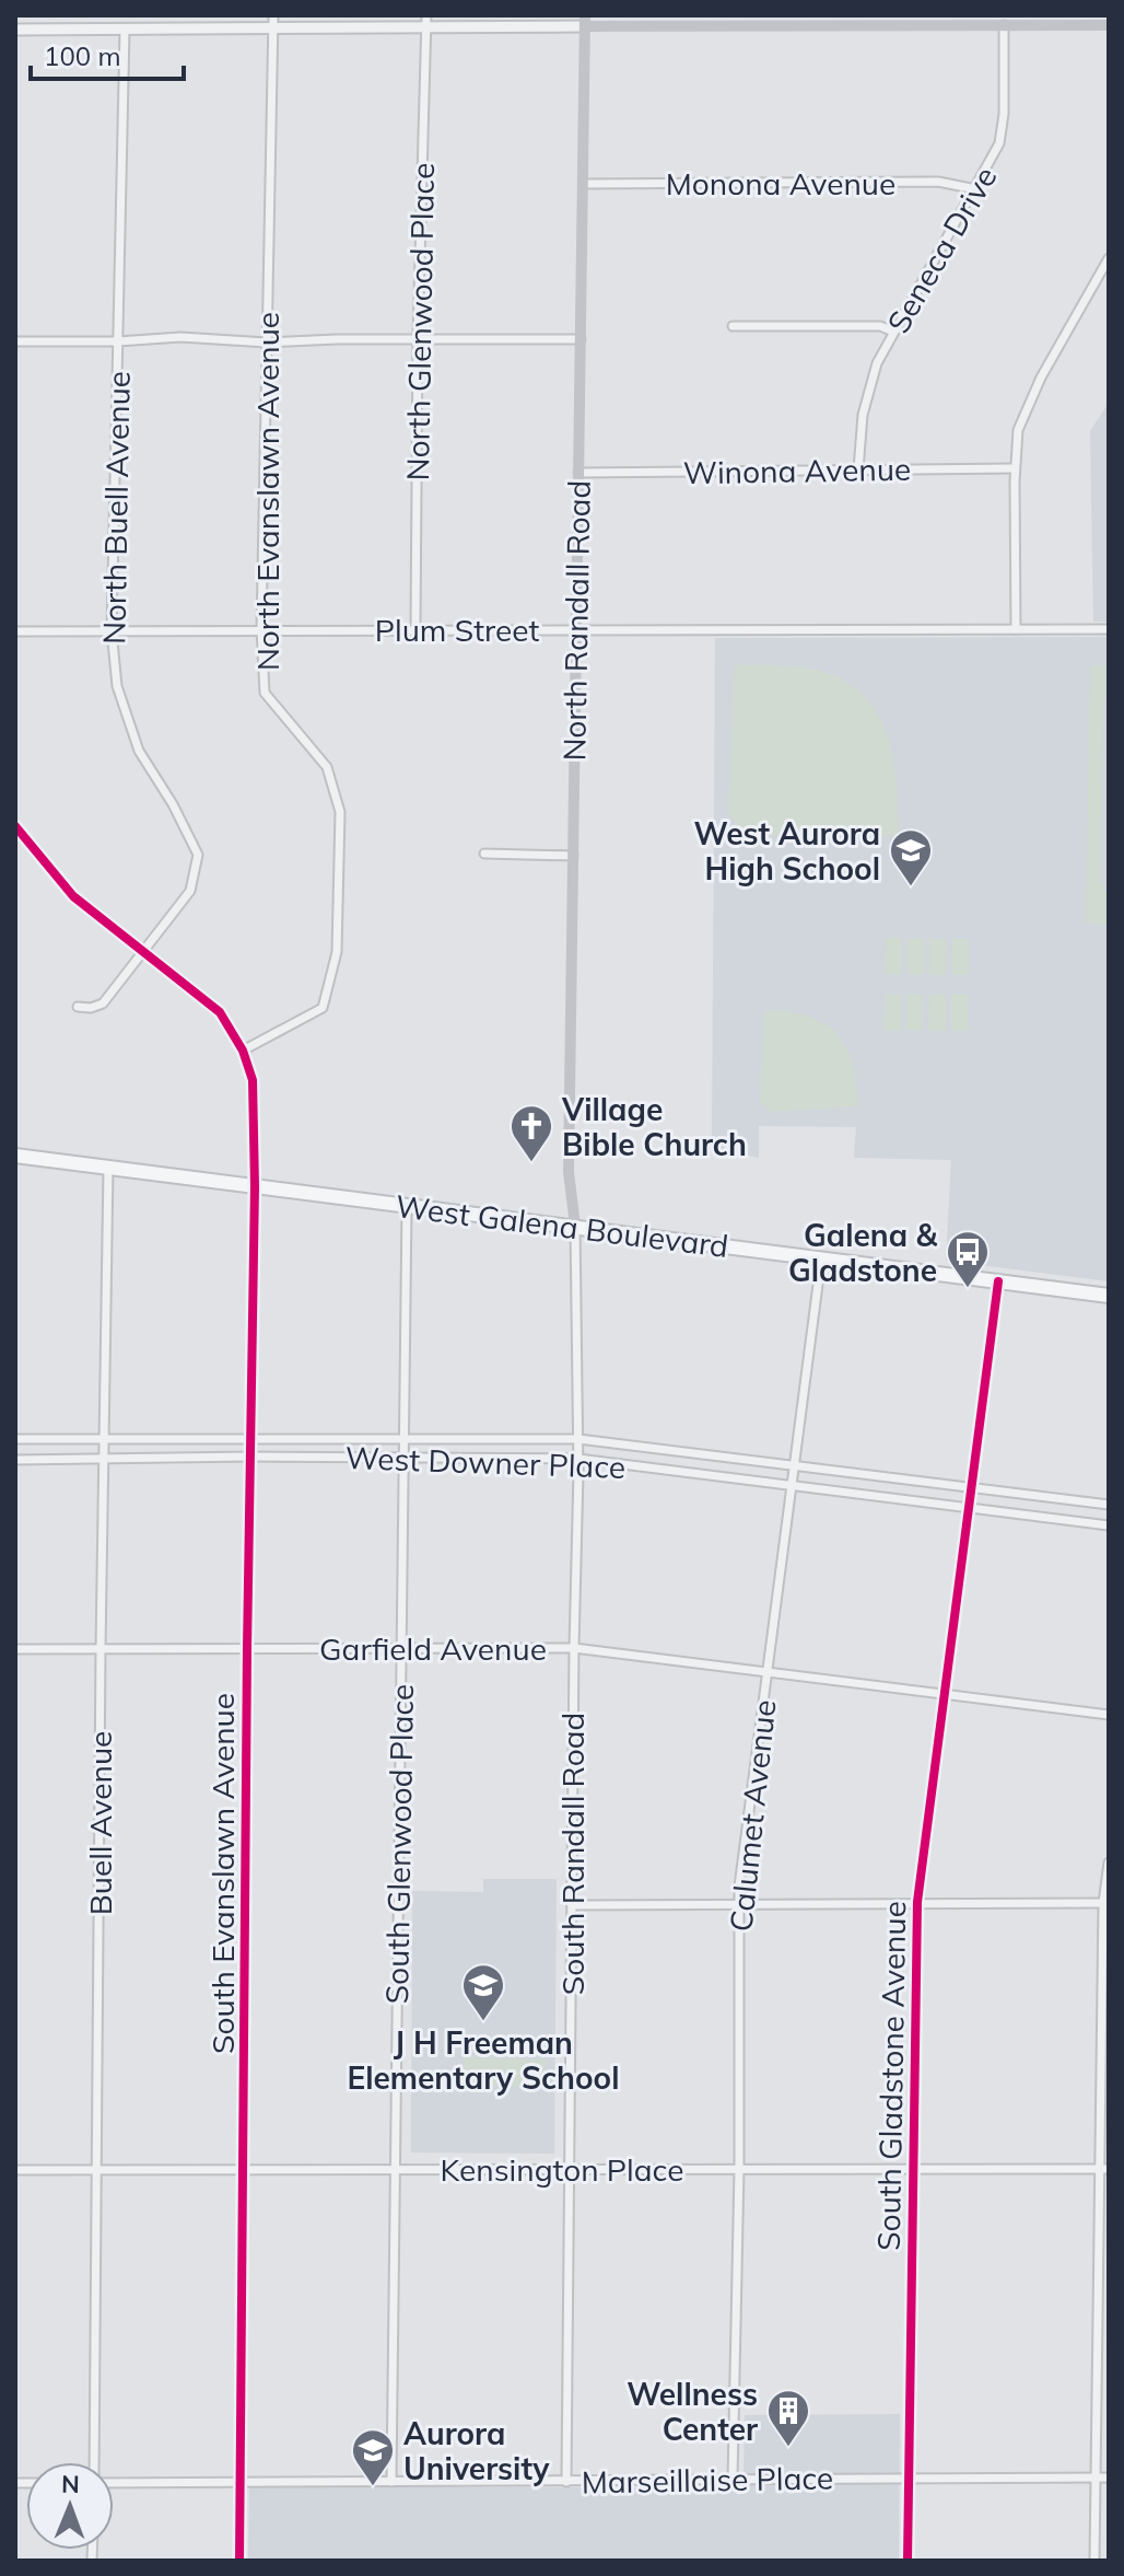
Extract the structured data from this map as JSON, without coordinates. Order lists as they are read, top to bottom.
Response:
{
  "streets": {
    "main road": ["North Randall Road", "West Galena Boulevard"],
    "street": [
      "Monona Avenue",
      "Seneca Drive",
      "North Glenwood Place",
      "Winona Avenue",
      "North Evanslawn Avenue",
      "North Buell Avenue",
      "Plum Street",
      "West Downer Place",
      "Garfield Avenue",
      "Calumet Avenue",
      "Buell Avenue",
      "South Glenwood Place",
      "South Randall Road",
      "South Evanslawn Avenue",
      "South Gladstone Avenue",
      "Kensington Place",
      "Marseillaise Place"
    ]
  },
  "crossings": [
    ["Monona Avenue", "Seneca Drive"],
    ["Monona Avenue", "North Randall Road"],
    ["Seneca Drive", "Winona Avenue"],
    ["North Glenwood Place", "Plum Street"],
    ["Winona Avenue", "North Randall Road"],
    ["North Evanslawn Avenue", "Plum Street"],
    ["North Evanslawn Avenue", "South Evanslawn Avenue"],
    ["North Buell Avenue", "Plum Street"],
    ["North Buell Avenue", "South Evanslawn Avenue"],
    ["North Randall Road", "Plum Street"],
    ["North Randall Road", "West Galena Boulevard"],
    ["North Randall Road", "South Randall Road"],
    ["West Galena Boulevard", "Calumet Avenue"],
    ["West Galena Boulevard", "Buell Avenue"],
    ["West Galena Boulevard", "South Glenwood Place"],
    ["West Galena Boulevard", "South Randall Road"],
    ["West Galena Boulevard", "South Evanslawn Avenue"],
    ["West Galena Boulevard", "South Gladstone Avenue"],
    ["West Downer Place", "Calumet Avenue"],
    ["West Downer Place", "Buell Avenue"],
    ["West Downer Place", "South Glenwood Place"],
    ["West Downer Place", "South Randall Road"],
    ["West Downer Place", "South Evanslawn Avenue"],
    ["West Downer Place", "South Gladstone Avenue"],
    ["Garfield Avenue", "Calumet Avenue"],
    ["Garfield Avenue", "Buell Avenue"],
    ["Garfield Avenue", "South Glenwood Place"],
    ["Garfield Avenue", "South Randall Road"],
    ["Garfield Avenue", "South Evanslawn Avenue"],
    ["Garfield Avenue", "South Gladstone Avenue"],
    ["Calumet Avenue", "Kensington Place"],
    ["Calumet Avenue", "Marseillaise Place"],
    ["Buell Avenue", "Kensington Place"],
    ["South Glenwood Place", "Kensington Place"],
    ["South Glenwood Place", "Marseillaise Place"],
    ["South Randall Road", "Kensington Place"],
    ["South Randall Road", "Marseillaise Place"],
    ["South Evanslawn Avenue", "Kensington Place"],
    ["South Evanslawn Avenue", "Marseillaise Place"],
    ["South Gladstone Avenue", "Kensington Place"],
    ["South Gladstone Avenue", "Marseillaise Place"]
  ],
  "places": {
    "school or university": ["West Aurora High School", "J H Freeman Elementary School", "Aurora University"],
    "church": ["Village Bible Church"],
    "bus stop": ["Galena & Gladstone"],
    "building": ["Wellness Center"]
  },
  "scale_bar": "100 m",
  "north": "top"
}
